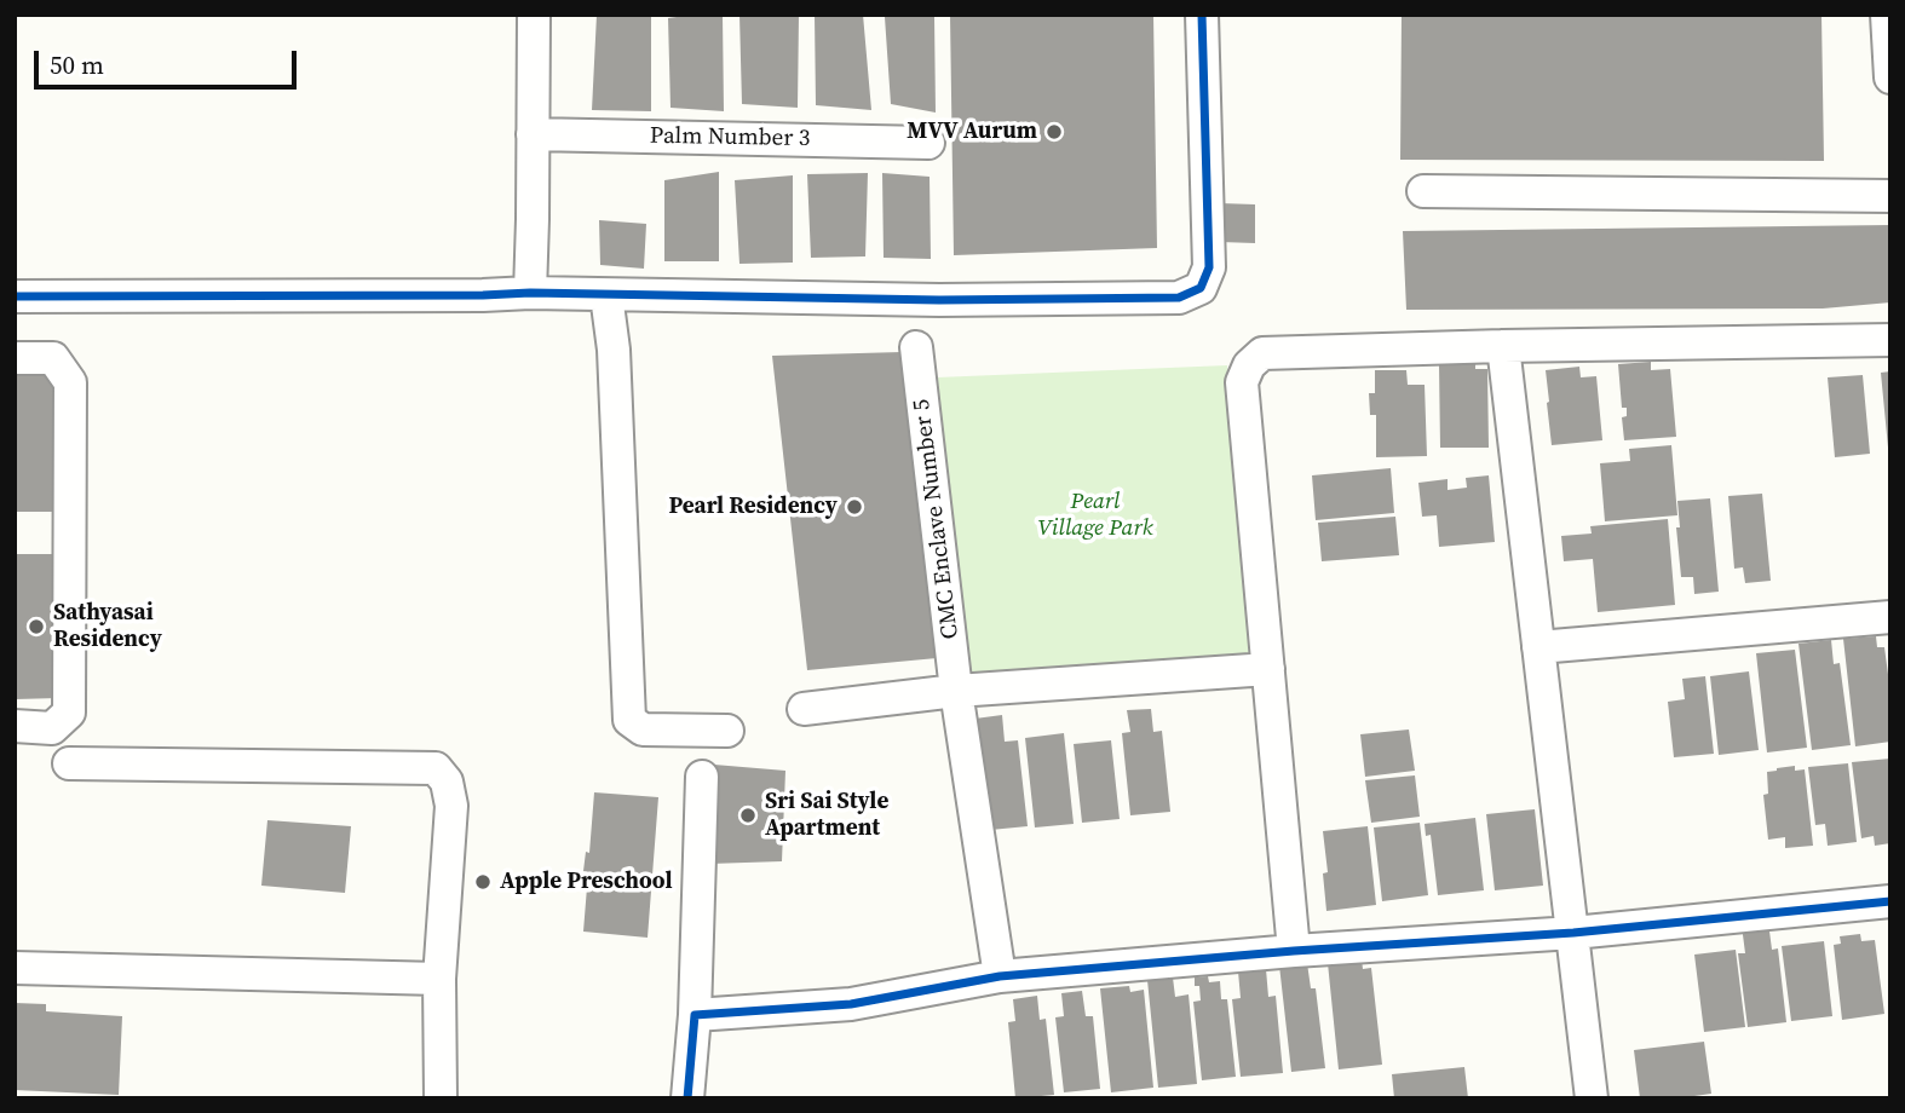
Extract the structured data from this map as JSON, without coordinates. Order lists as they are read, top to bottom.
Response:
{
  "streets": {
    "street": ["Palm Number 3", "CMC Enclave Number 5"]
  },
  "parks": ["Pearl Village Park"],
  "places": [
    "MVV Aurum",
    "Pearl Residency",
    "Sathyasai Residency",
    "Sri Sai Style Apartment",
    "Apple Preschool"
  ],
  "scale_bar": "50 m"
}
